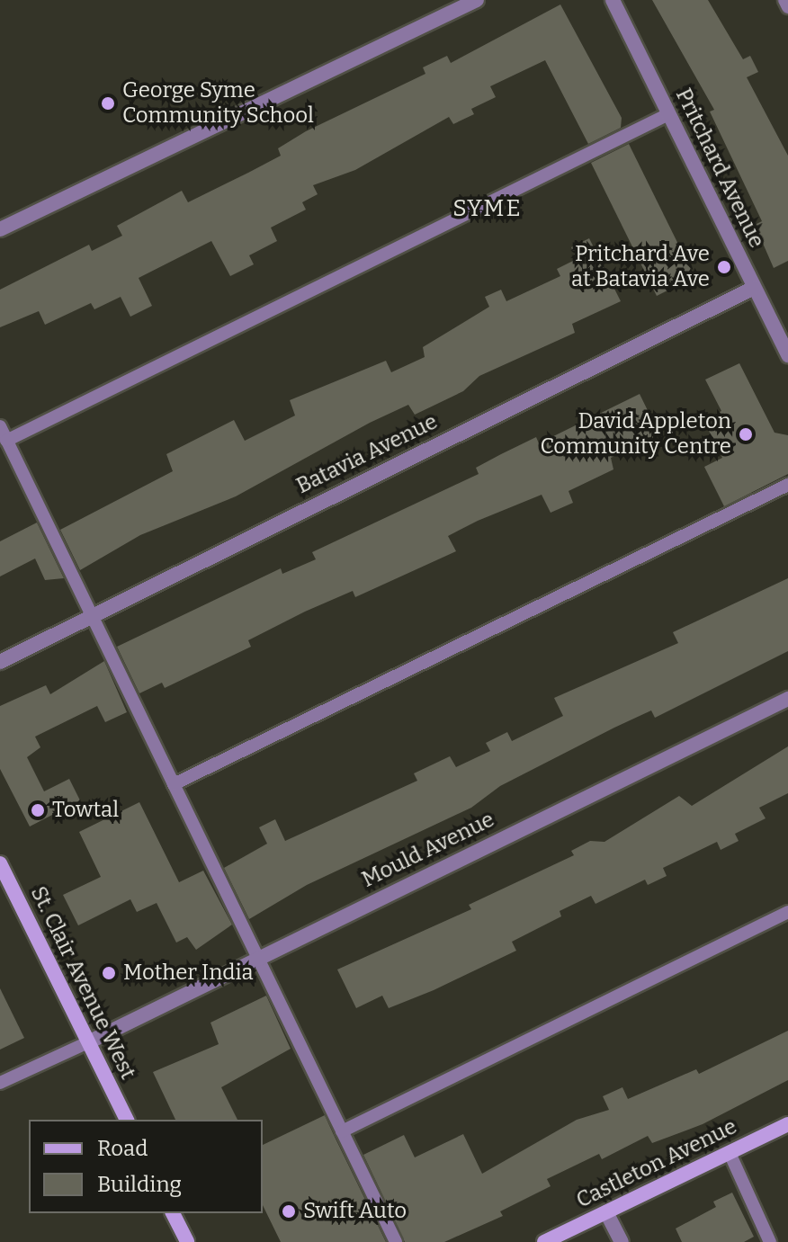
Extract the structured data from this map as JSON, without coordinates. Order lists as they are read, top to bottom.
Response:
{
  "streets": {
    "main road": ["St. Clair Avenue West", "Castleton Avenue"],
    "street": ["Pritchard Avenue", "Batavia Avenue", "Mould Avenue"]
  },
  "crossings": [
    ["Pritchard Avenue", "Batavia Avenue"],
    ["Mould Avenue", "St. Clair Avenue West"]
  ],
  "districts": ["SYME"],
  "places": [
    "George Syme Community School",
    "Pritchard Ave at Batavia Ave",
    "David Appleton Community Centre",
    "Towtal",
    "Mother India",
    "Swift Auto"
  ],
  "legend": ["Road", "Building"]
}
